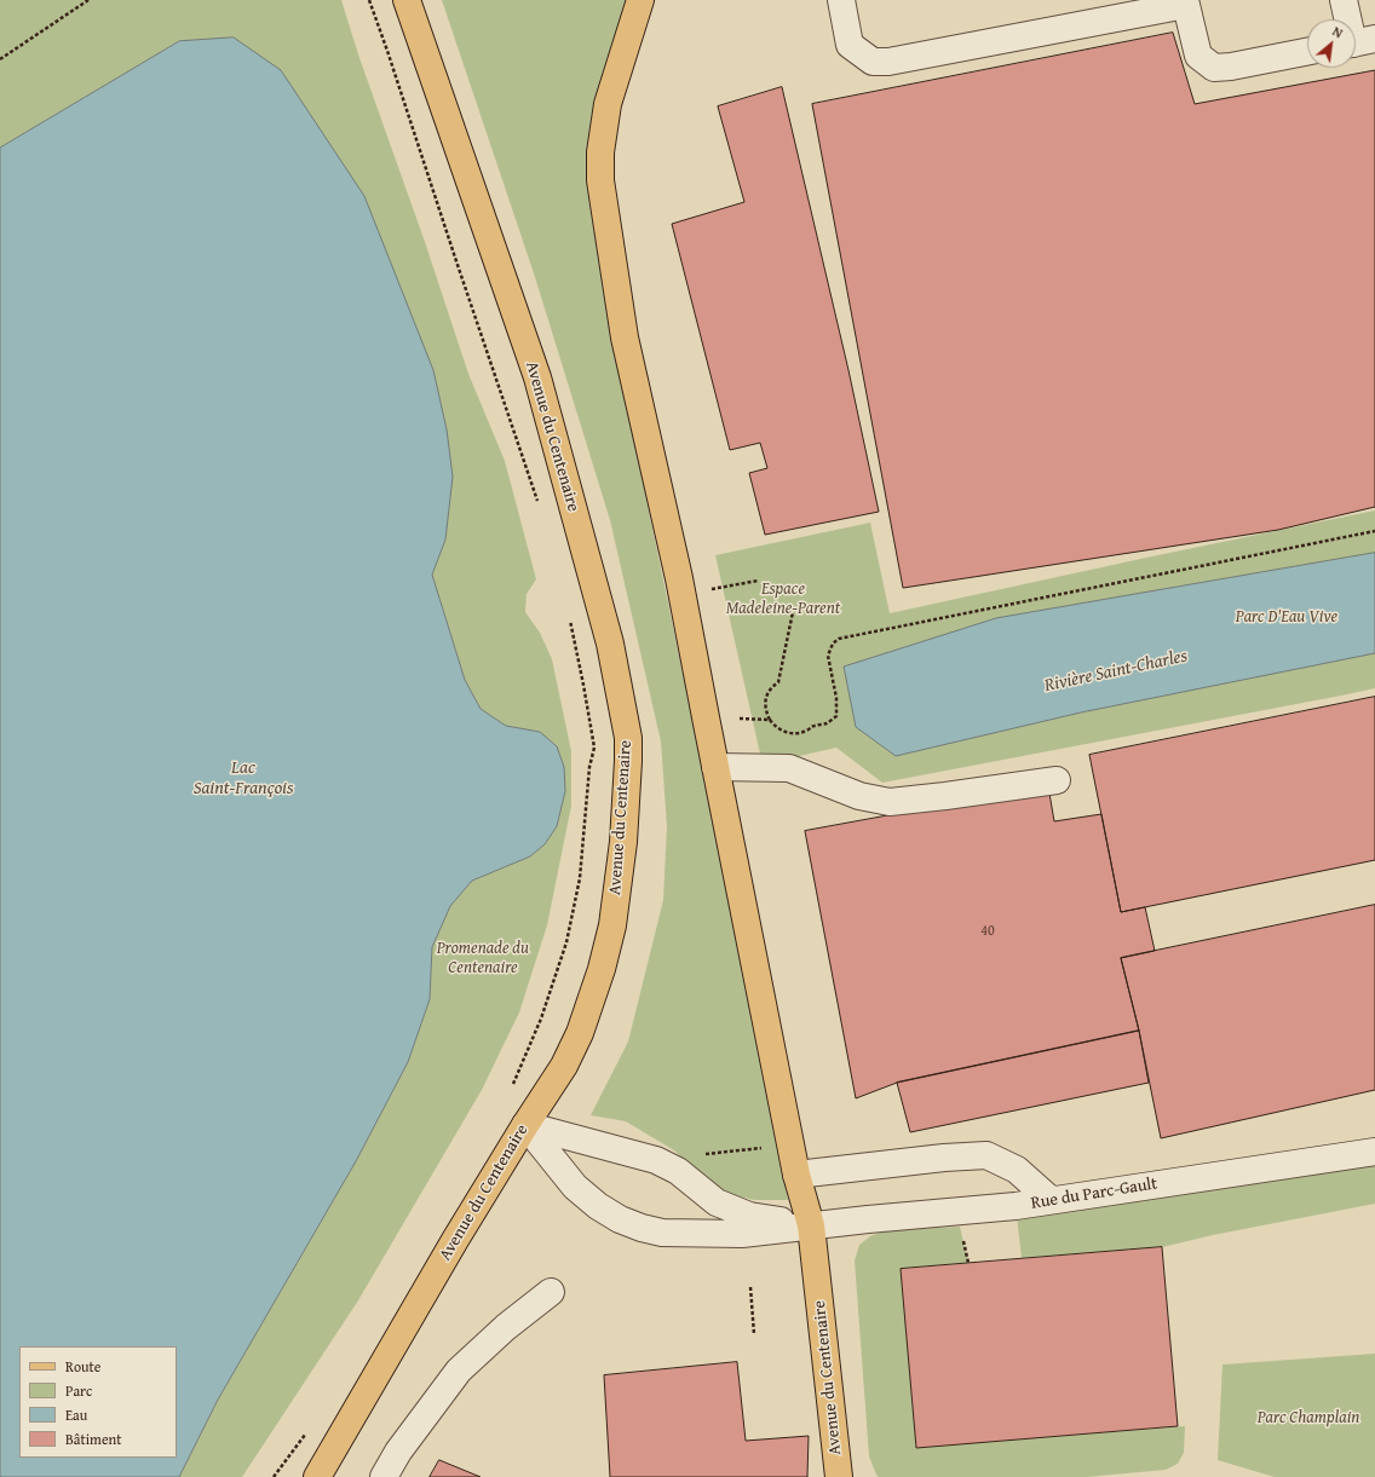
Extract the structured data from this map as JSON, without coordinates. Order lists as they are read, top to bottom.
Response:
{
  "streets": {
    "main road": ["Avenue du Centenaire"],
    "street": ["Rue du Parc-Gault"]
  },
  "crossings": [
    ["Avenue du Centenaire", "Rue du Parc-Gault"]
  ],
  "water": ["Rivière Saint-Charles", "Lac Saint-François"],
  "parks": [
    "Espace Madeleine-Parent",
    "Parc D'Eau Vive",
    "Promenade du Centenaire",
    "Parc Champlain"
  ],
  "house_numbers": ["40"],
  "legend": [
    "Route",
    "Parc",
    "Eau",
    "Bâtiment"
  ],
  "north": "top right"
}
